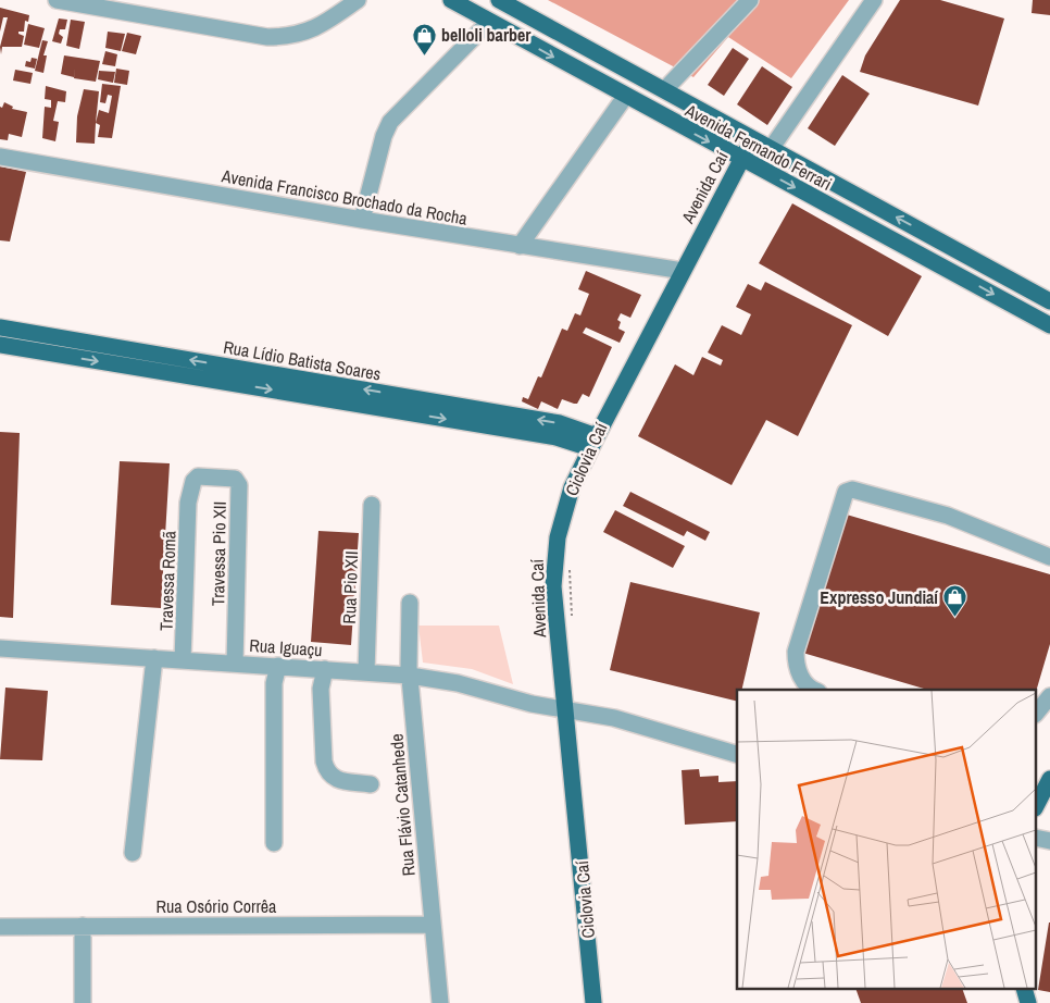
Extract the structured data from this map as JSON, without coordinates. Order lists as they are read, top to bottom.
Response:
{
  "streets": {
    "main road": ["Avenida Fernando Ferrari", "Avenida Caí", "Rua Lídio Batista Soares"],
    "street": [
      "Avenida Francisco Brochado da Rocha",
      "Travessa Pio XII",
      "Travessa Romã",
      "Rua Pio XII",
      "Rua Iguaçu",
      "Rua Flávio Catanhede",
      "Rua Osório Corrêa"
    ]
  },
  "crossings": [
    ["Avenida Fernando Ferrari", "Avenida Caí"],
    ["Avenida Caí", "Avenida Francisco Brochado da Rocha"],
    ["Avenida Caí", "Rua Lídio Batista Soares"],
    ["Avenida Caí", "Rua Iguaçu"],
    ["Travessa Pio XII", "Travessa Romã"],
    ["Travessa Pio XII", "Rua Iguaçu"],
    ["Travessa Romã", "Rua Iguaçu"],
    ["Rua Pio XII", "Rua Iguaçu"],
    ["Rua Iguaçu", "Rua Flávio Catanhede"],
    ["Rua Flávio Catanhede", "Rua Osório Corrêa"]
  ],
  "places": {
    "shop": ["belloli barber", "Expresso Jundiaí"]
  }
}
